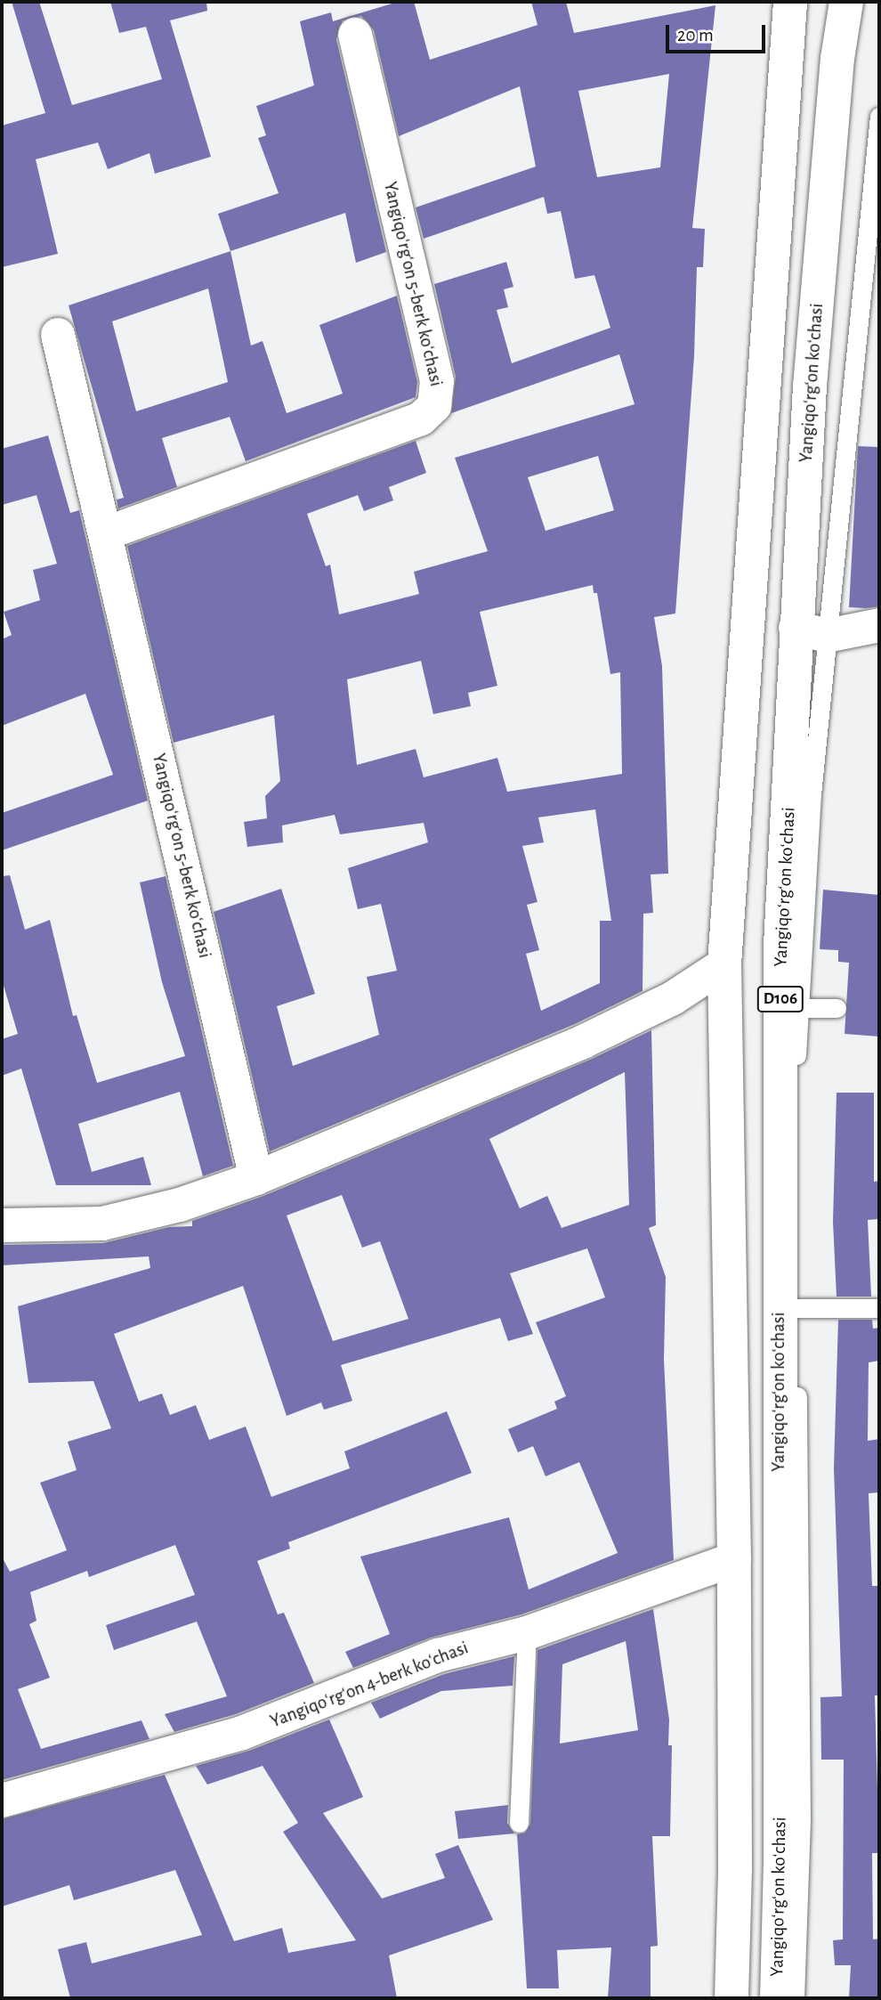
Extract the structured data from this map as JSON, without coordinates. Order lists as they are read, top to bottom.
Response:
{
  "streets": {
    "main road": [
      "Yangiqoʻrgʻon 5-berk koʻchasi",
      "Yangiqoʻrgʻon koʻchasi",
      "D106",
      "Yangiqoʻrgʻon 4-berk koʻchasi"
    ]
  },
  "scale_bar": "20 m"
}
